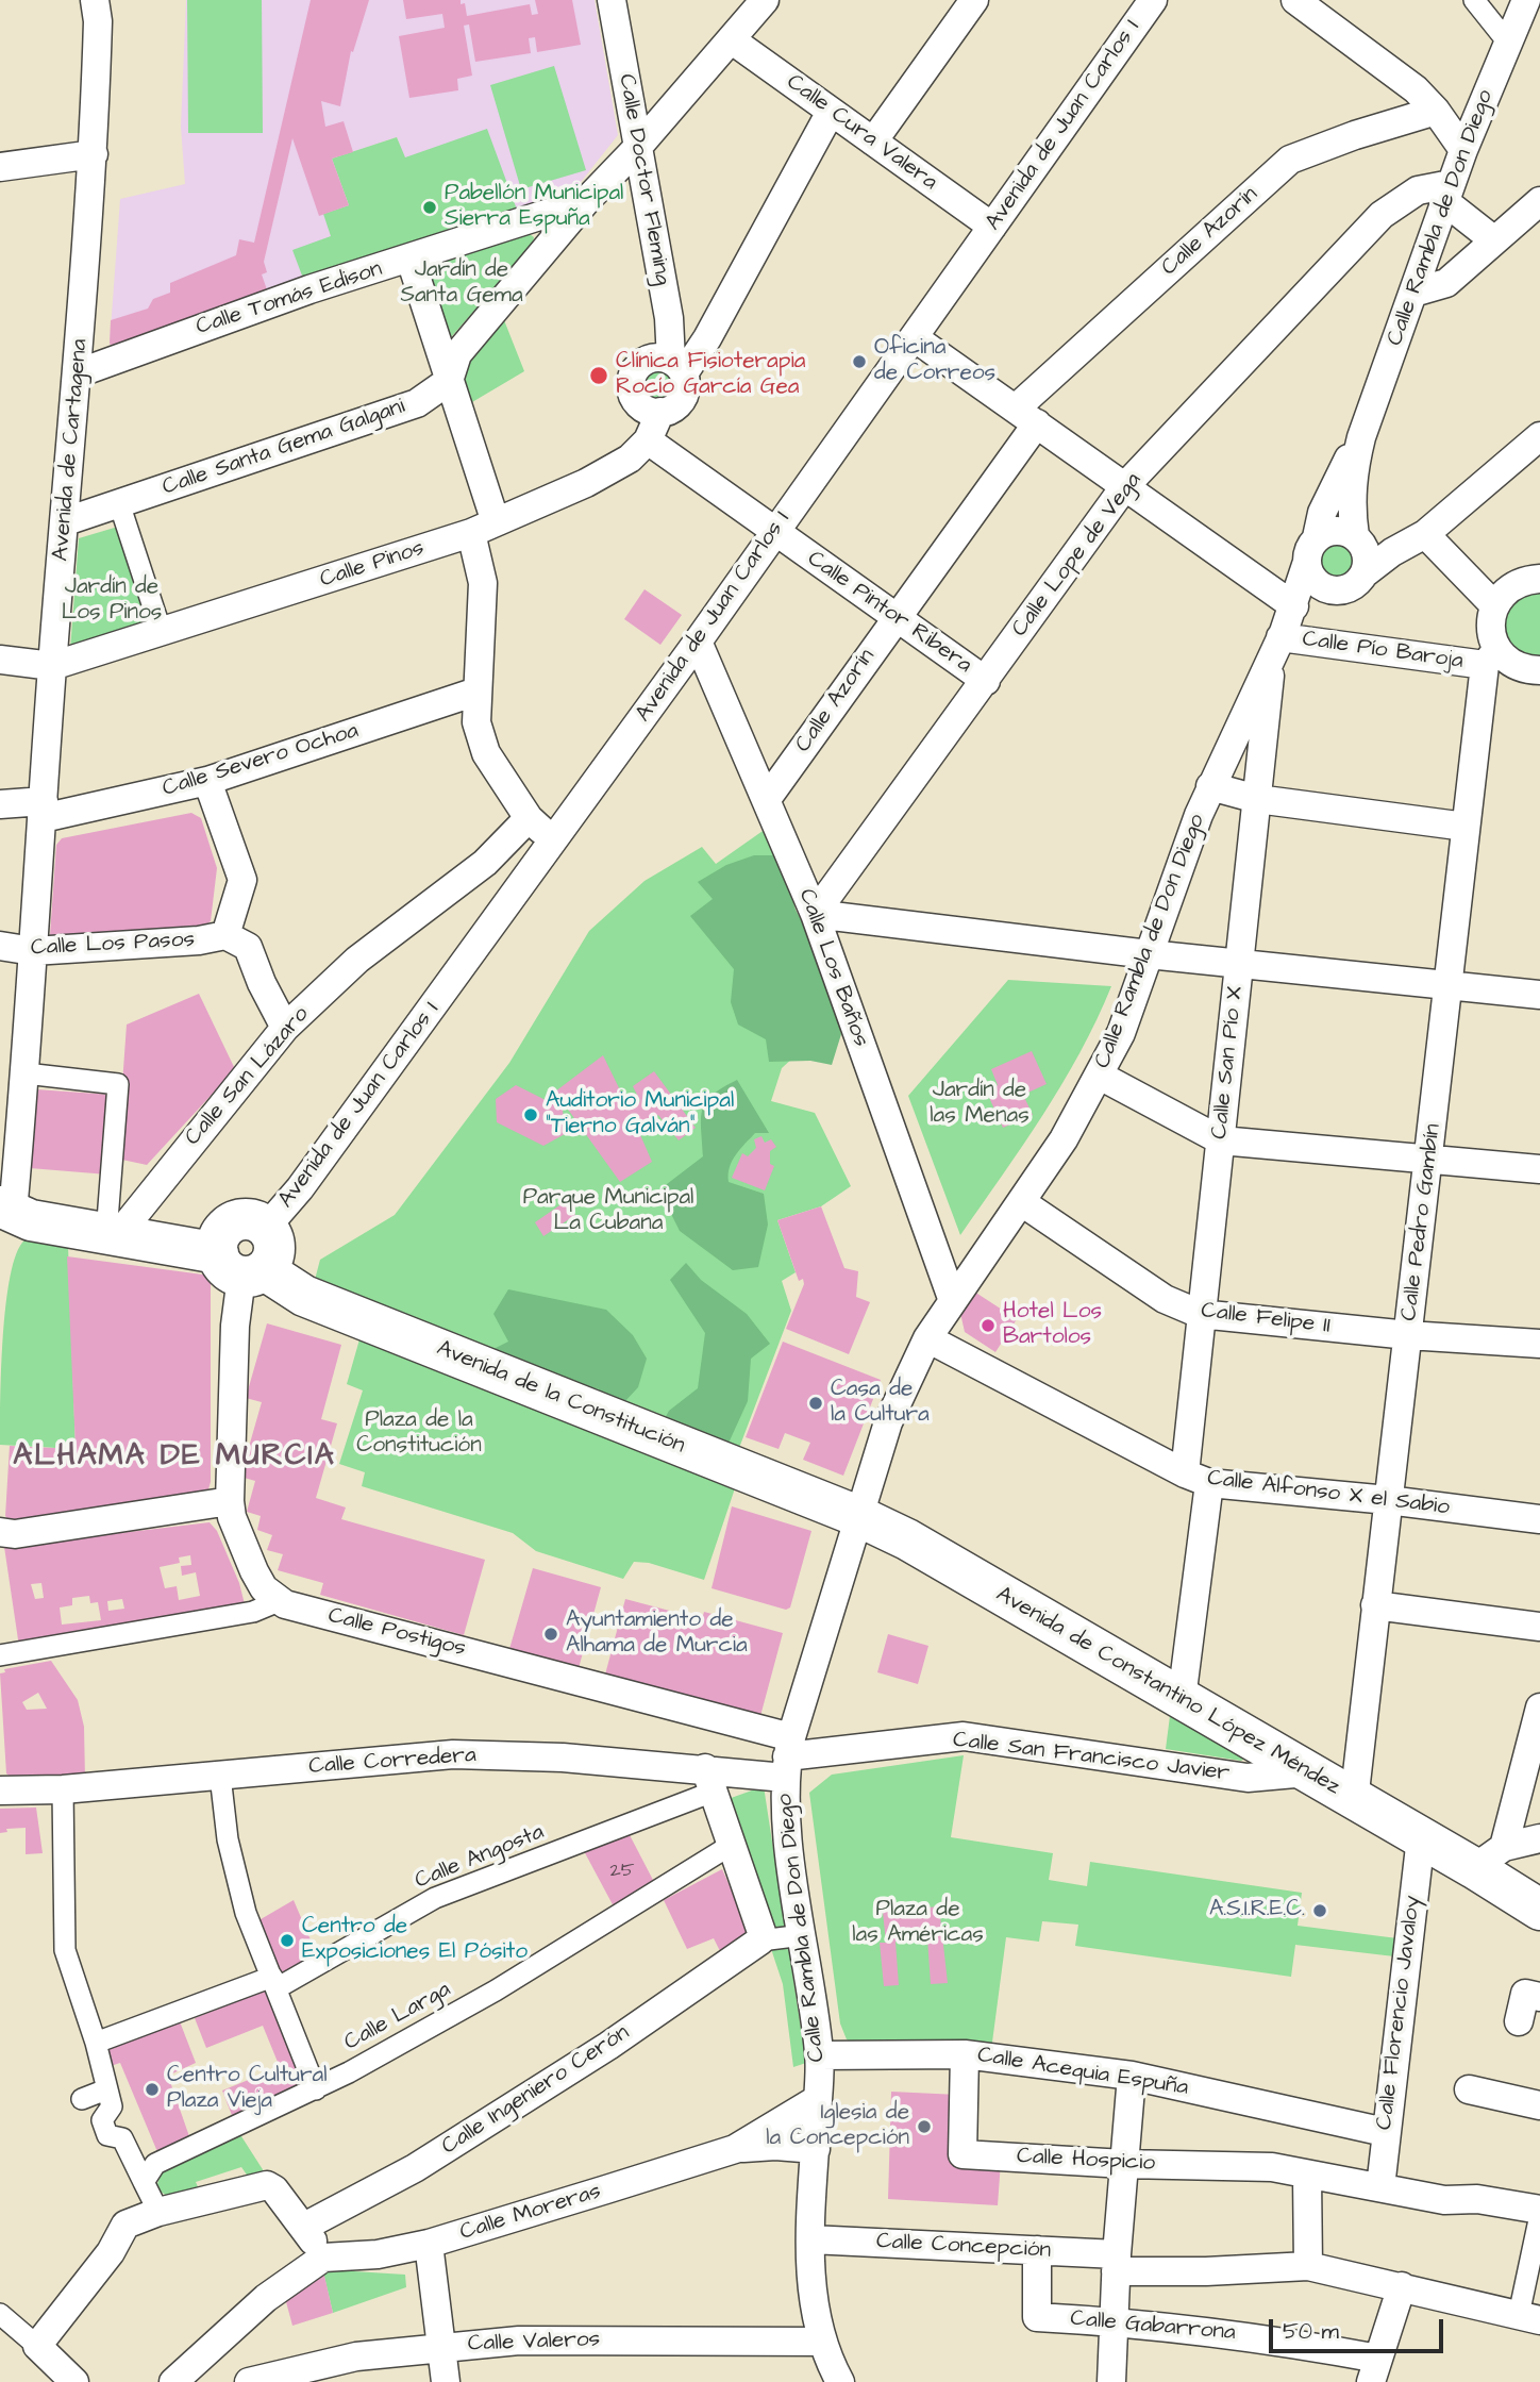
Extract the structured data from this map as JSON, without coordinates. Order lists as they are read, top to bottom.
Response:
{
  "streets": {
    "main road": ["Avenida de la Constitución", "Avenida de Constantino López Méndez"],
    "street": [
      "Avenida de Juan Carlos I",
      "Calle Cura Valera",
      "Calle Doctor Fleming",
      "Calle Rambla de Don Diego",
      "Calle Azorín",
      "Calle Tomás Edison",
      "Calle Santa Gema Galgani",
      "Avenida de Cartagena",
      "Calle Lope de Vega",
      "Calle Pinos",
      "Calle Pintor Ribera",
      "Calle Pío Baroja",
      "Calle Severo Ochoa",
      "Calle Los Pasos",
      "Calle Los Baños",
      "Calle San Pío X",
      "Calle San Lázaro",
      "Calle Pedro Gambín",
      "Calle Felipe II",
      "Calle Alfonso X el Sabio",
      "Calle Postigos",
      "Calle San Francisco Javier",
      "Calle Corredera",
      "Calle Angosta",
      "Calle Florencio Javaloy",
      "Calle Larga",
      "Calle Acequia Espuña",
      "Calle Ingeniero Cerón",
      "Calle Hospicio",
      "Calle Moreras",
      "Calle Concepción",
      "Calle Gabarrona",
      "Calle Valeros"
    ]
  },
  "crossings": [
    ["Avenida de Juan Carlos I", "Calle Cura Valera"],
    ["Avenida de Juan Carlos I", "Calle Pintor Ribera"],
    ["Avenida de Juan Carlos I", "Calle Los Baños"],
    ["Calle Doctor Fleming", "Calle Pinos"],
    ["Calle Rambla de Don Diego", "Calle Lope de Vega"],
    ["Calle Rambla de Don Diego", "Calle Pío Baroja"],
    ["Calle Rambla de Don Diego", "Calle Los Baños"],
    ["Calle Rambla de Don Diego", "Calle San Pío X"],
    ["Calle Rambla de Don Diego", "Calle Felipe II"],
    ["Calle Rambla de Don Diego", "Avenida de la Constitución"],
    ["Calle Rambla de Don Diego", "Calle Alfonso X el Sabio"],
    ["Calle Rambla de Don Diego", "Calle Postigos"],
    ["Calle Rambla de Don Diego", "Avenida de Constantino López Méndez"],
    ["Calle Rambla de Don Diego", "Calle San Francisco Javier"],
    ["Calle Rambla de Don Diego", "Calle Corredera"],
    ["Calle Rambla de Don Diego", "Calle Angosta"],
    ["Calle Rambla de Don Diego", "Calle Larga"],
    ["Calle Rambla de Don Diego", "Calle Acequia Espuña"],
    ["Calle Rambla de Don Diego", "Calle Ingeniero Cerón"],
    ["Calle Rambla de Don Diego", "Calle Moreras"],
    ["Calle Rambla de Don Diego", "Calle Concepción"],
    ["Calle Rambla de Don Diego", "Calle Valeros"],
    ["Calle Azorín", "Calle Pintor Ribera"],
    ["Calle Azorín", "Calle Los Baños"],
    ["Calle Tomás Edison", "Avenida de Cartagena"],
    ["Calle Santa Gema Galgani", "Avenida de Cartagena"],
    ["Avenida de Cartagena", "Calle Pinos"],
    ["Avenida de Cartagena", "Calle Severo Ochoa"],
    ["Avenida de Cartagena", "Calle Los Pasos"],
    ["Calle Lope de Vega", "Calle Pintor Ribera"],
    ["Calle Lope de Vega", "Calle Los Baños"],
    ["Calle Pinos", "Calle Pintor Ribera"],
    ["Calle Pío Baroja", "Calle San Pío X"],
    ["Calle Pío Baroja", "Calle Pedro Gambín"],
    ["Calle San Pío X", "Calle Felipe II"],
    ["Calle San Pío X", "Calle Alfonso X el Sabio"],
    ["Calle San Pío X", "Avenida de Constantino López Méndez"],
    ["Calle Pedro Gambín", "Calle Felipe II"],
    ["Calle Pedro Gambín", "Calle Alfonso X el Sabio"],
    ["Calle Pedro Gambín", "Avenida de Constantino López Méndez"],
    ["Avenida de la Constitución", "Avenida de Constantino López Méndez"],
    ["Calle Postigos", "Calle San Francisco Javier"],
    ["Calle Postigos", "Calle Corredera"],
    ["Avenida de Constantino López Méndez", "Calle San Francisco Javier"],
    ["Avenida de Constantino López Méndez", "Calle Florencio Javaloy"],
    ["Calle San Francisco Javier", "Calle Corredera"],
    ["Calle Corredera", "Calle Angosta"],
    ["Calle Florencio Javaloy", "Calle Acequia Espuña"],
    ["Calle Florencio Javaloy", "Calle Hospicio"],
    ["Calle Acequia Espuña", "Calle Hospicio"],
    ["Calle Concepción", "Calle Gabarrona"]
  ],
  "districts": ["ALHAMA DE MURCIA"],
  "parks": [
    "Jardín de Santa Gema",
    "Jardín de Los Pinos",
    "Jardín de las Menas",
    "Parque Municipal La Cubana",
    "Plaza de la Constitución",
    "Plaza de las Américas"
  ],
  "places": [
    "Pabellón Municipal Sierra Espuña",
    "Oficina de Correos",
    "Clínica Fisioterapia Rocío García Gea",
    "Auditorio Municipal \"Tierno Galván\"",
    "Hotel Los Bartolos",
    "Casa de la Cultura",
    "Ayuntamiento de Alhama de Murcia",
    "A.S.I.R.E.C.",
    "Centro de Exposiciones El Pósito",
    "Centro Cultural Plaza Vieja",
    "Iglesia de la Concepción"
  ],
  "house_numbers": ["25"],
  "scale_bar": "50 m"
}
